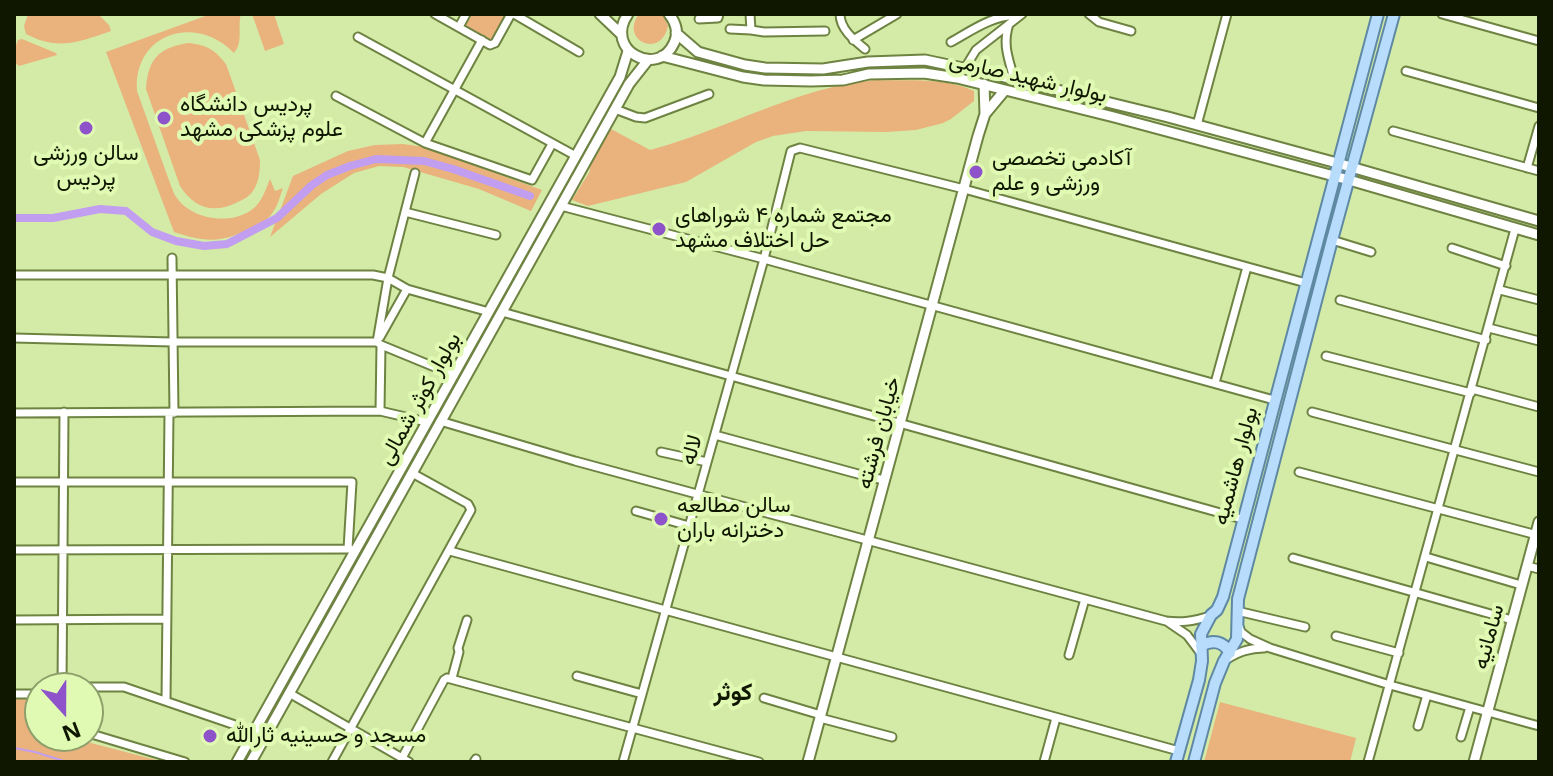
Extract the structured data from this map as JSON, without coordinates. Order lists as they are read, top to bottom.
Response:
{
  "streets": {
    "main road": ["بولوار هاشمیه"],
    "street": [
      "بولوار شهید صارمی",
      "بولوار کوثر شمالی",
      "خیابان فرشته",
      "لاله",
      "سامانیه"
    ]
  },
  "crossings": [
    ["بولوار شهید صارمی", "خیابان فرشته"],
    ["بولوار شهید صارمی", "بولوار هاشمیه"],
    ["خیابان فرشته", "لاله"]
  ],
  "districts": ["کوثر"],
  "places": [
    "پردیس دانشگاه علوم پزشکی مشهد",
    "سالن ورزشی پردیس",
    "آکادمی تخصصی ورزشی و علم",
    "مجتمع شماره ۴ شوراهای حل اختلاف مشهد",
    "سالن مطالعه دخترانه باران",
    "مسجد و حسینیه ثارالله"
  ],
  "north": "bottom"
}
